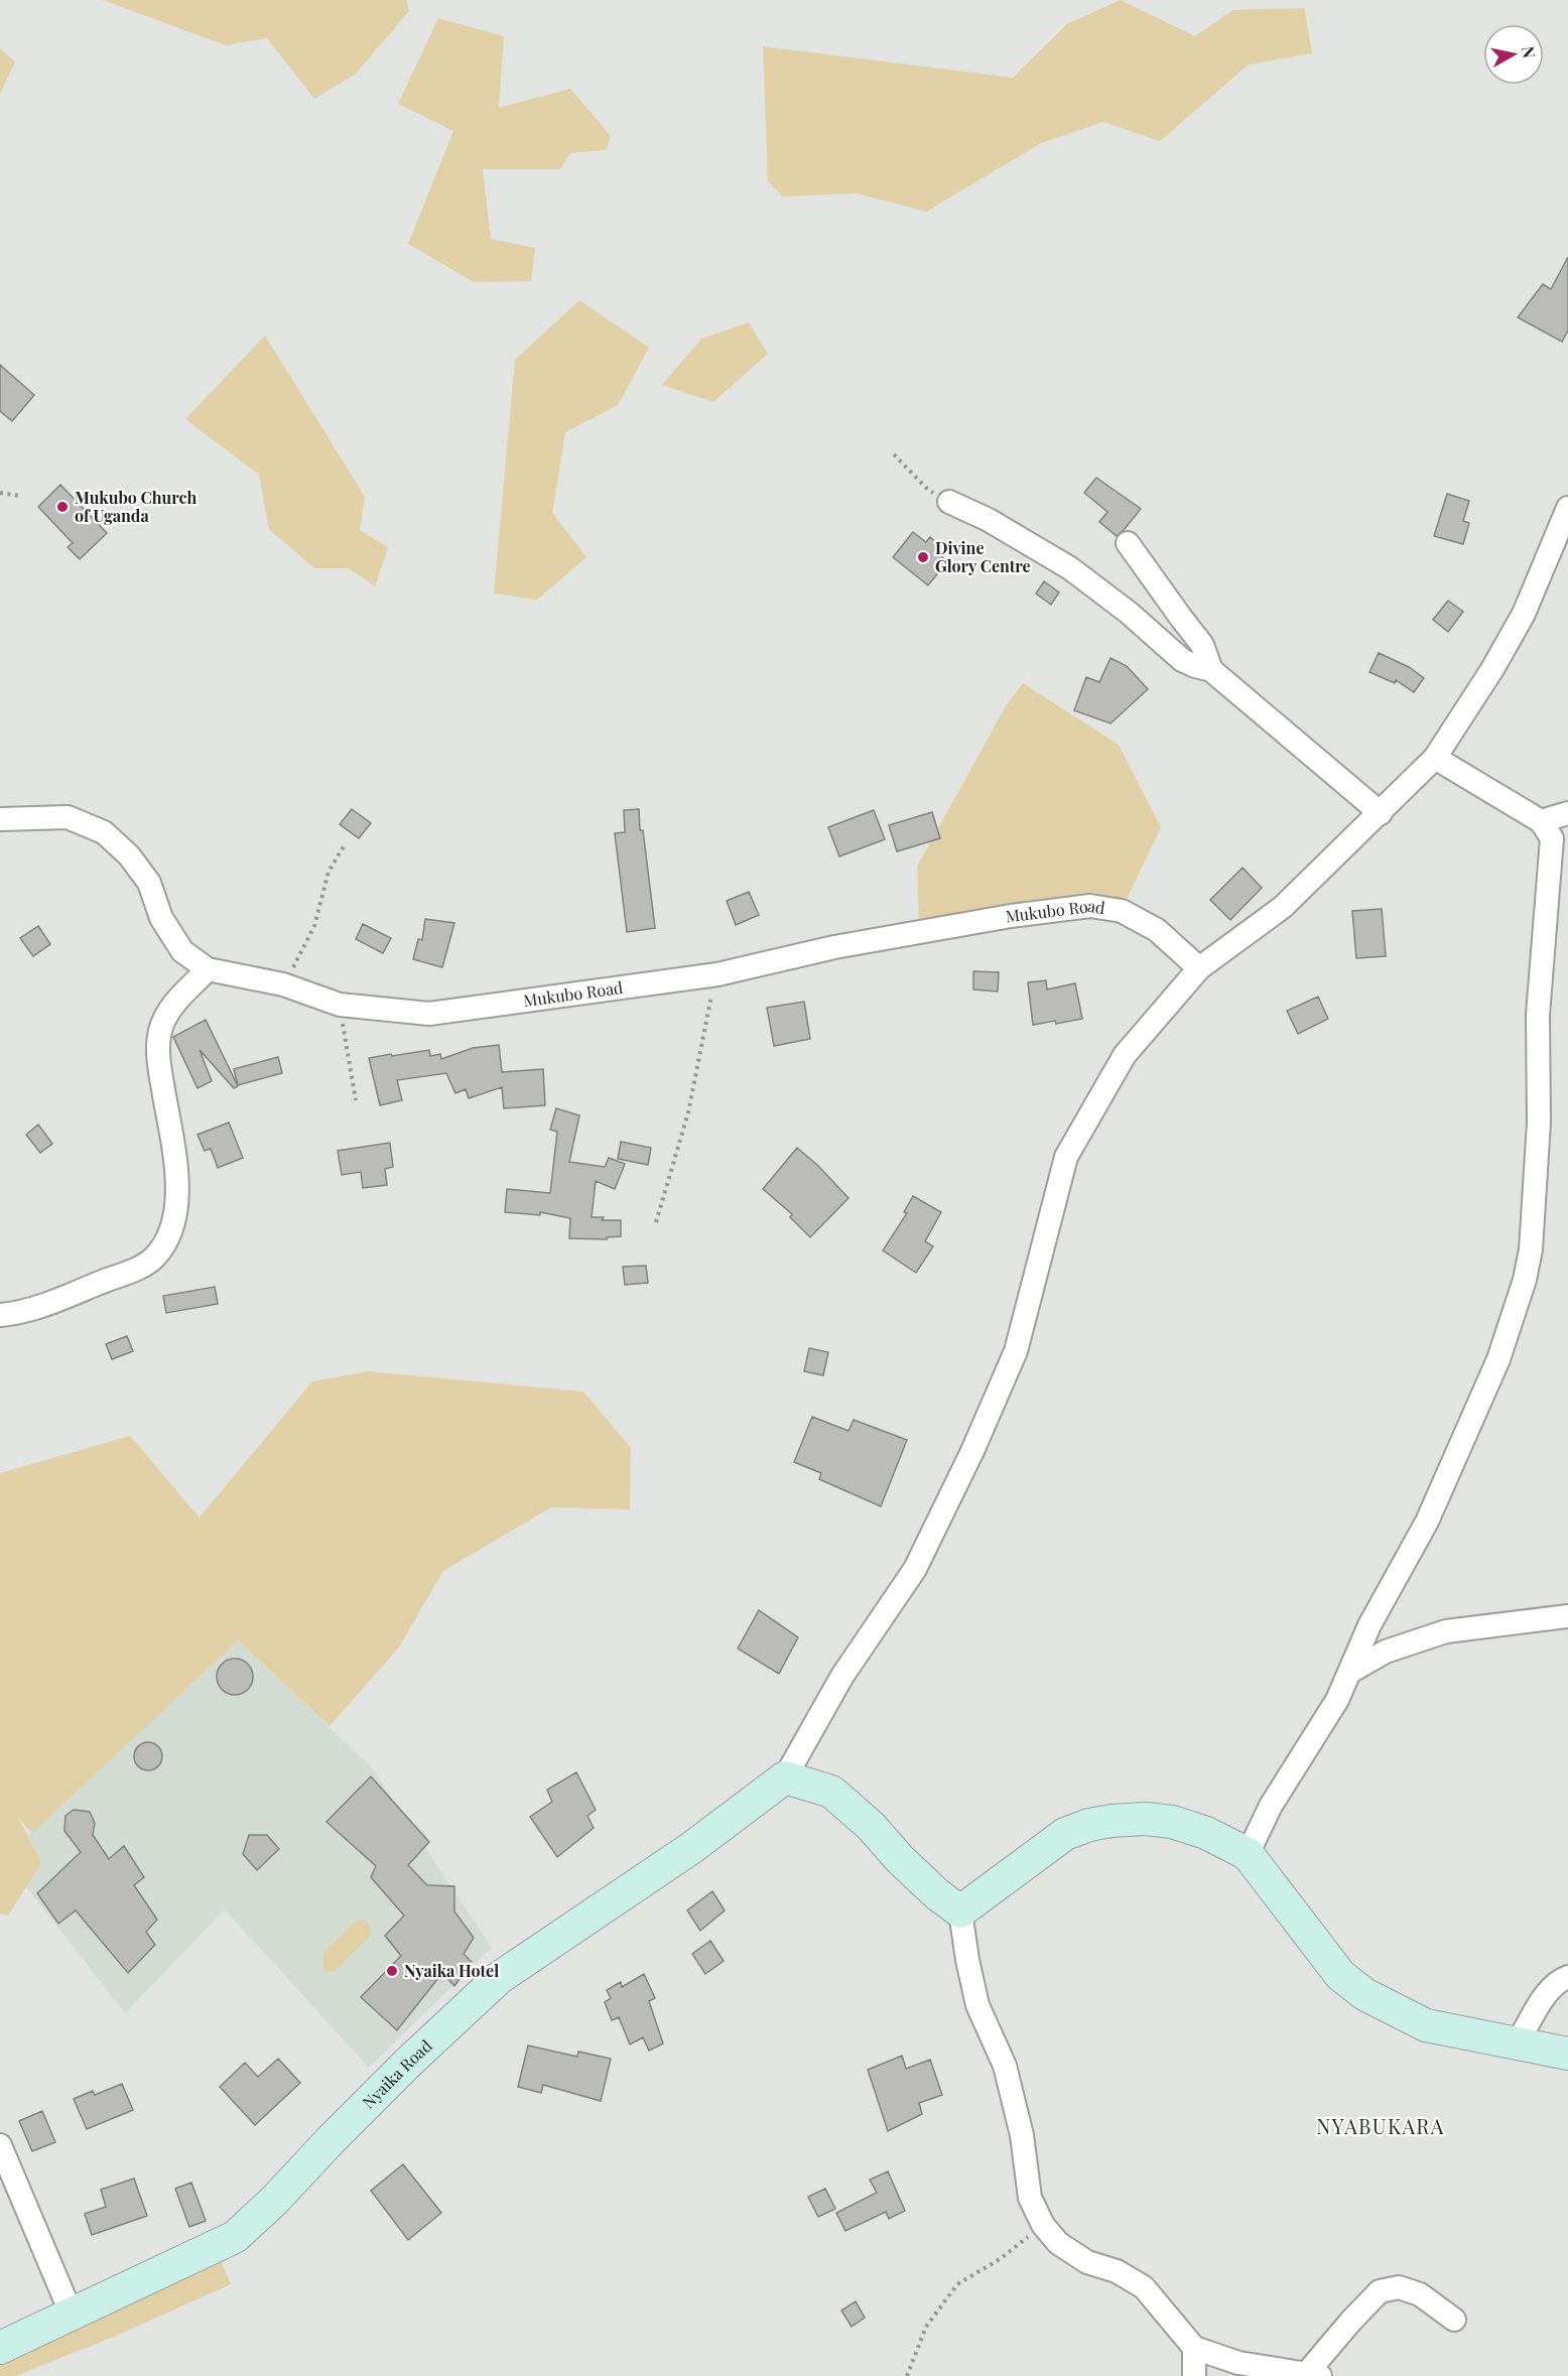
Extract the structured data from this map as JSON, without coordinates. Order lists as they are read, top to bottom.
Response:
{
  "streets": {
    "street": ["Mukubo Road", "Nyaika Road"]
  },
  "districts": ["NYABUKARA"],
  "places": ["Mukubo Church of Uganda", "Divine Glory Centre", "Nyaika Hotel"],
  "north": "right"
}
